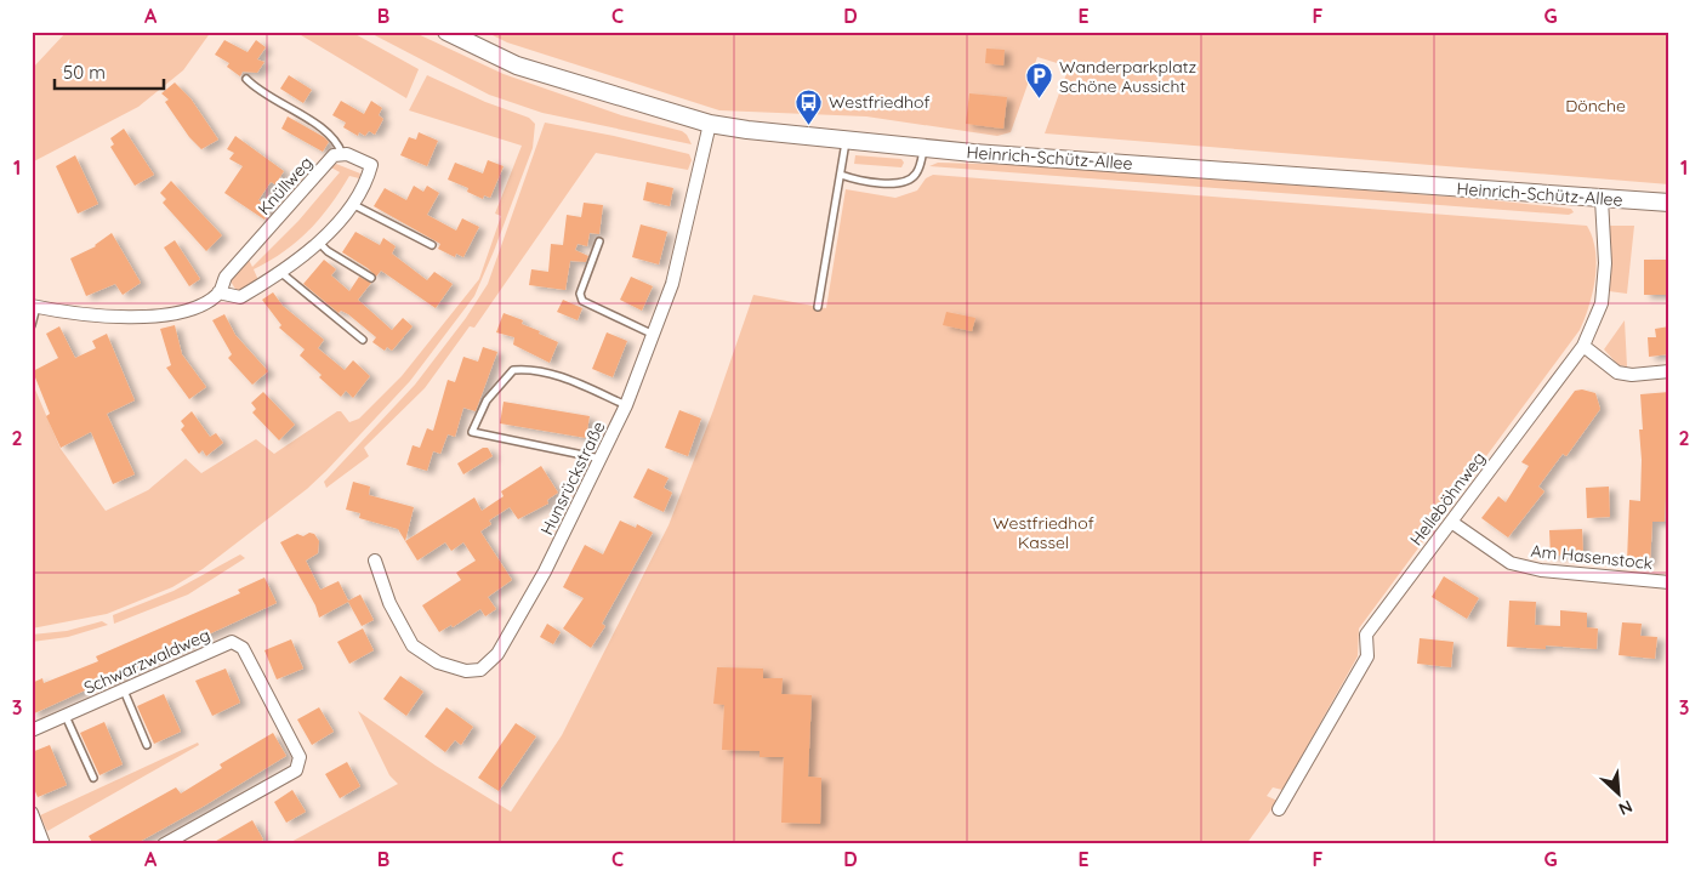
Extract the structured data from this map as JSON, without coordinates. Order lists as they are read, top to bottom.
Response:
{
  "streets": {
    "main road": ["Heinrich-Schütz-Allee"],
    "street": [
      "Knüllweg",
      "Hunsrückstraße",
      "Helleböhnweg",
      "Am Hasenstock",
      "Schwarzwaldweg"
    ]
  },
  "crossings": [
    ["Heinrich-Schütz-Allee", "Hunsrückstraße"],
    ["Heinrich-Schütz-Allee", "Helleböhnweg"],
    ["Helleböhnweg", "Am Hasenstock"]
  ],
  "parks": ["Dönche", "Westfriedhof Kassel"],
  "places": {
    "parking": ["Wanderparkplatz Schöne Aussicht"],
    "bus stop": ["Westfriedhof"]
  },
  "scale_bar": "50 m",
  "north": "bottom right",
  "grid": {
    "columns": [
      "A",
      "B",
      "C",
      "D",
      "E",
      "F",
      "G"
    ],
    "rows": ["1", "2", "3"]
  }
}
